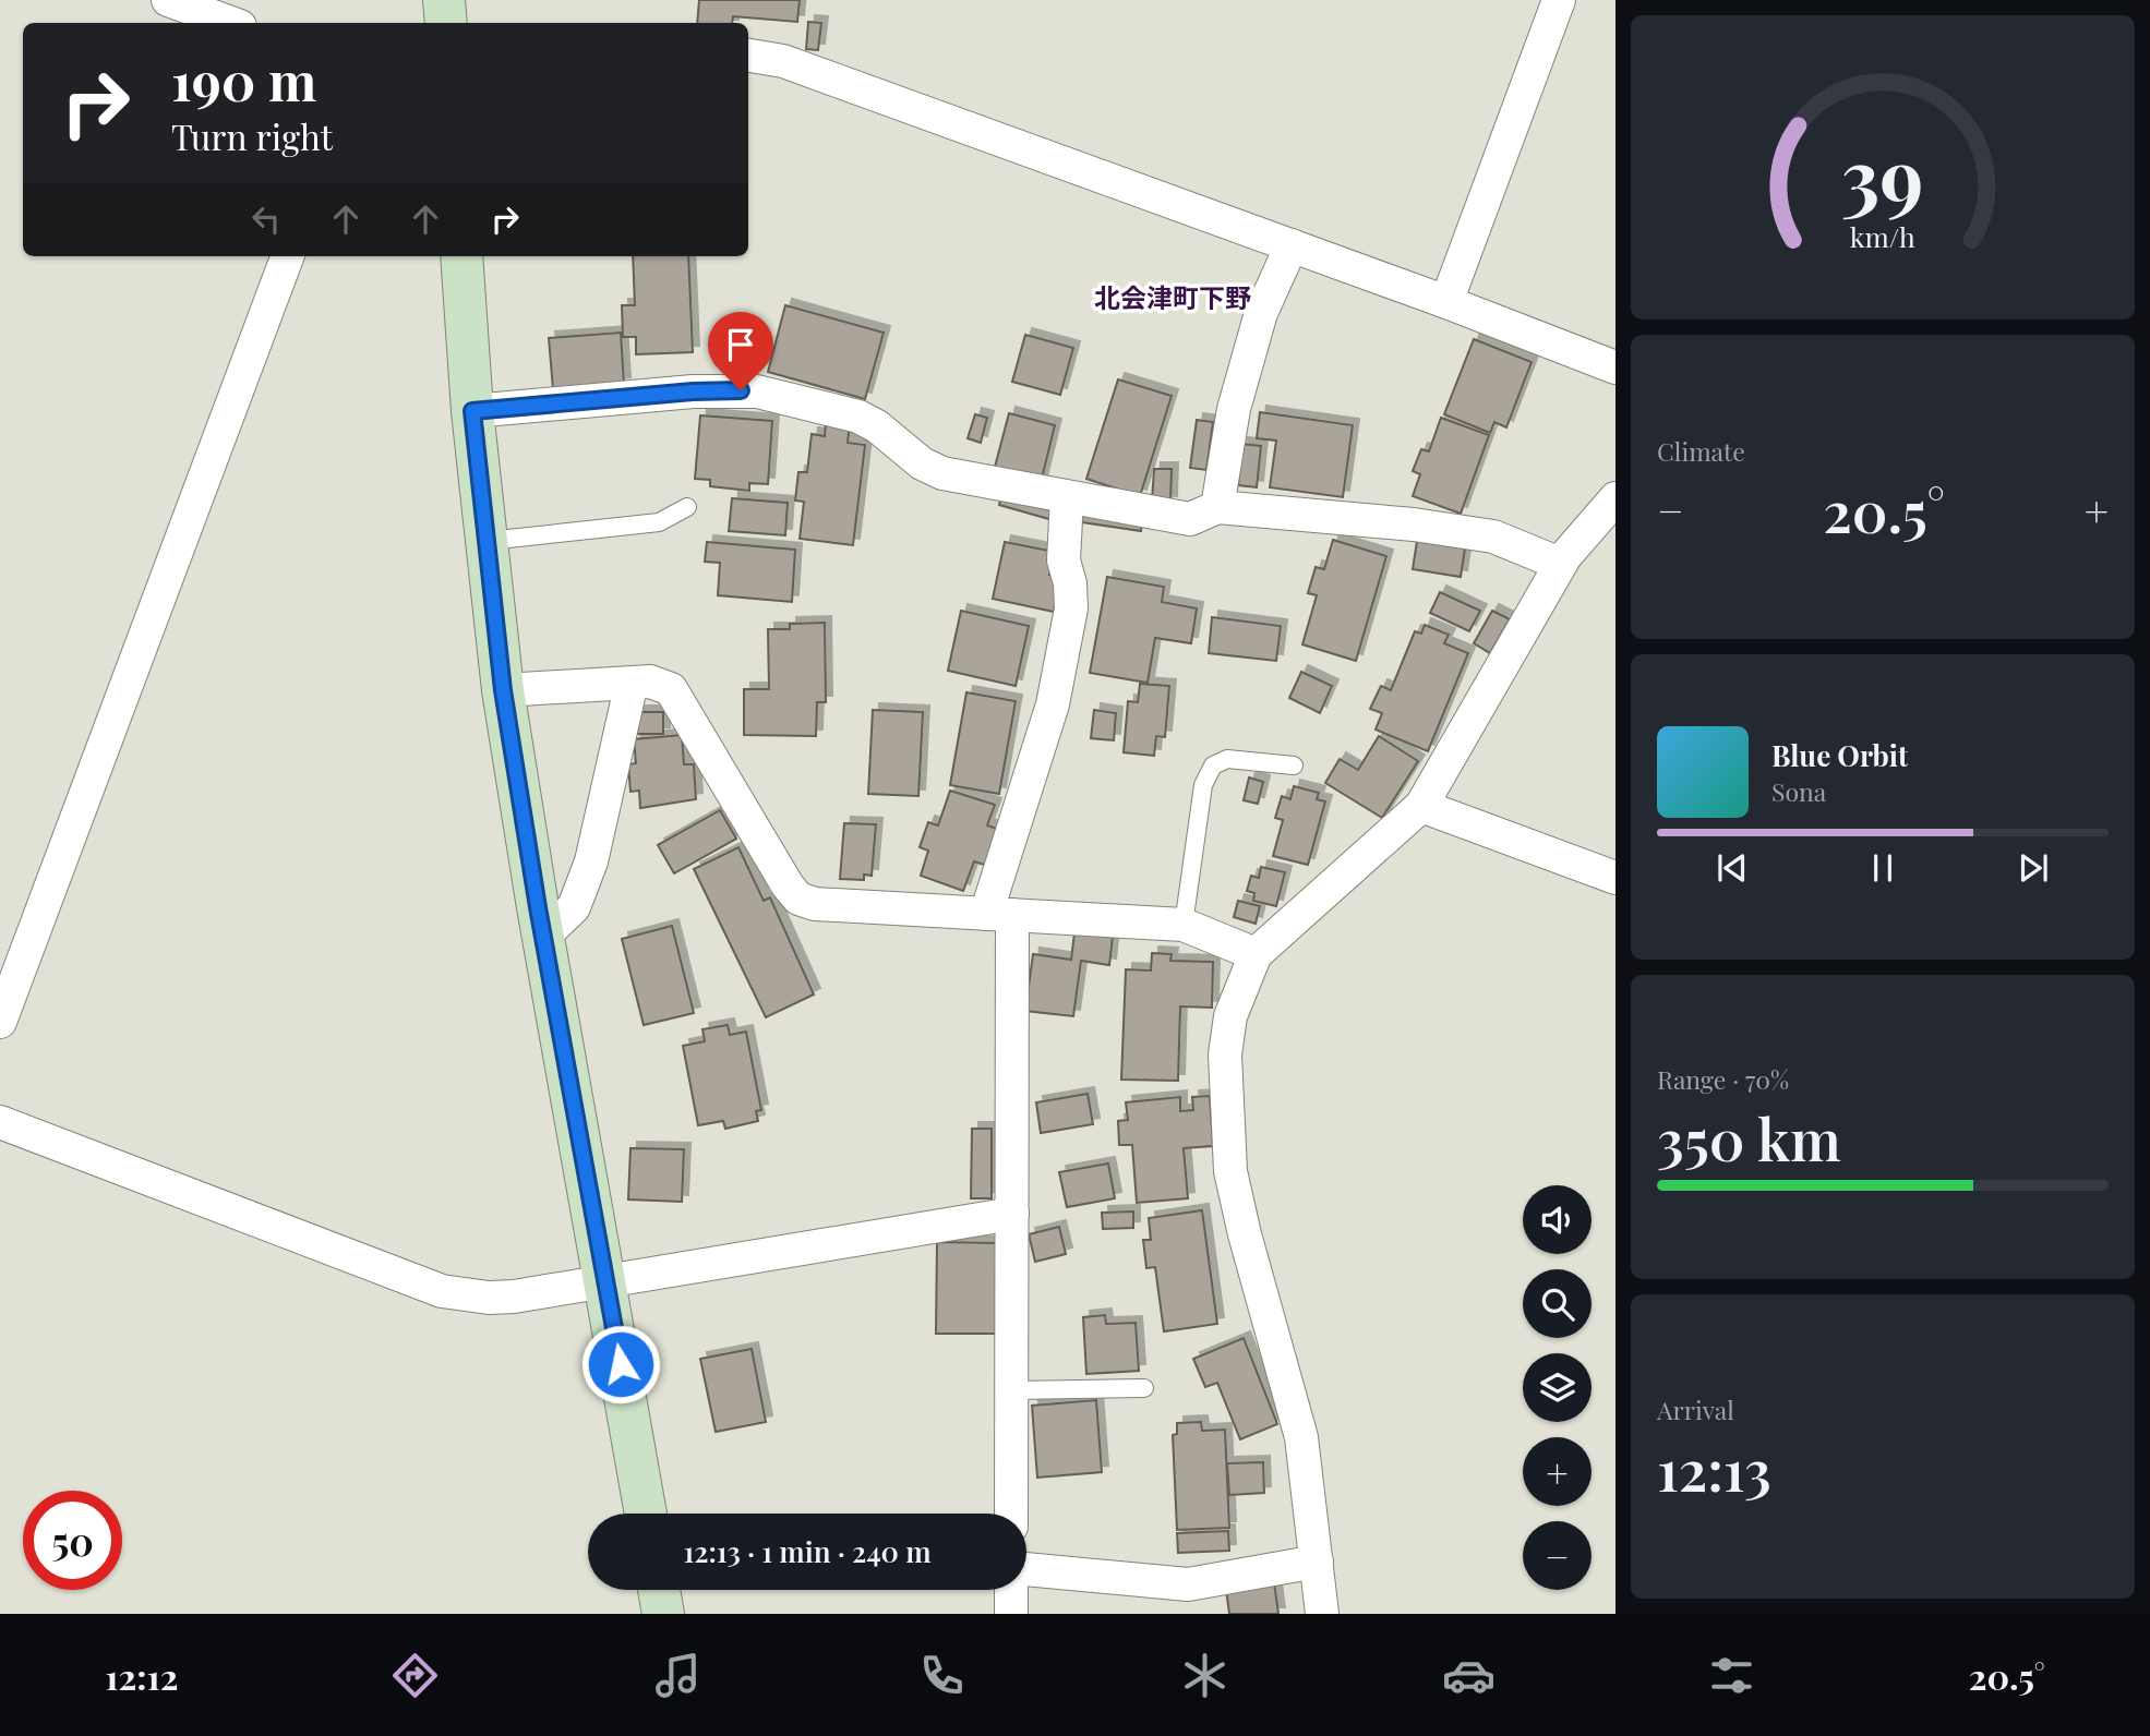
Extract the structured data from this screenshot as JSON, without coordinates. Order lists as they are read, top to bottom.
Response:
{
  "districts": ["北会津町下野"],
  "page": {
    "turn": ["190 m", "Turn right"],
    "tile": [
      "Climate",
      ["Range · 70%", "350 km"],
      ["Arrival", "12:13"]
    ],
    "heat": ["−", "20.5°", "+"],
    "song": ["Blue Orbit", "Sona"],
    "map_buttons": ["+", "−"],
    "limit": "50",
    "trip": "12:13 · 1 min · 240 m",
    "tabs": ["12:12", "20.5°"],
    "gauge": ["39", "km/h"]
  }
}
